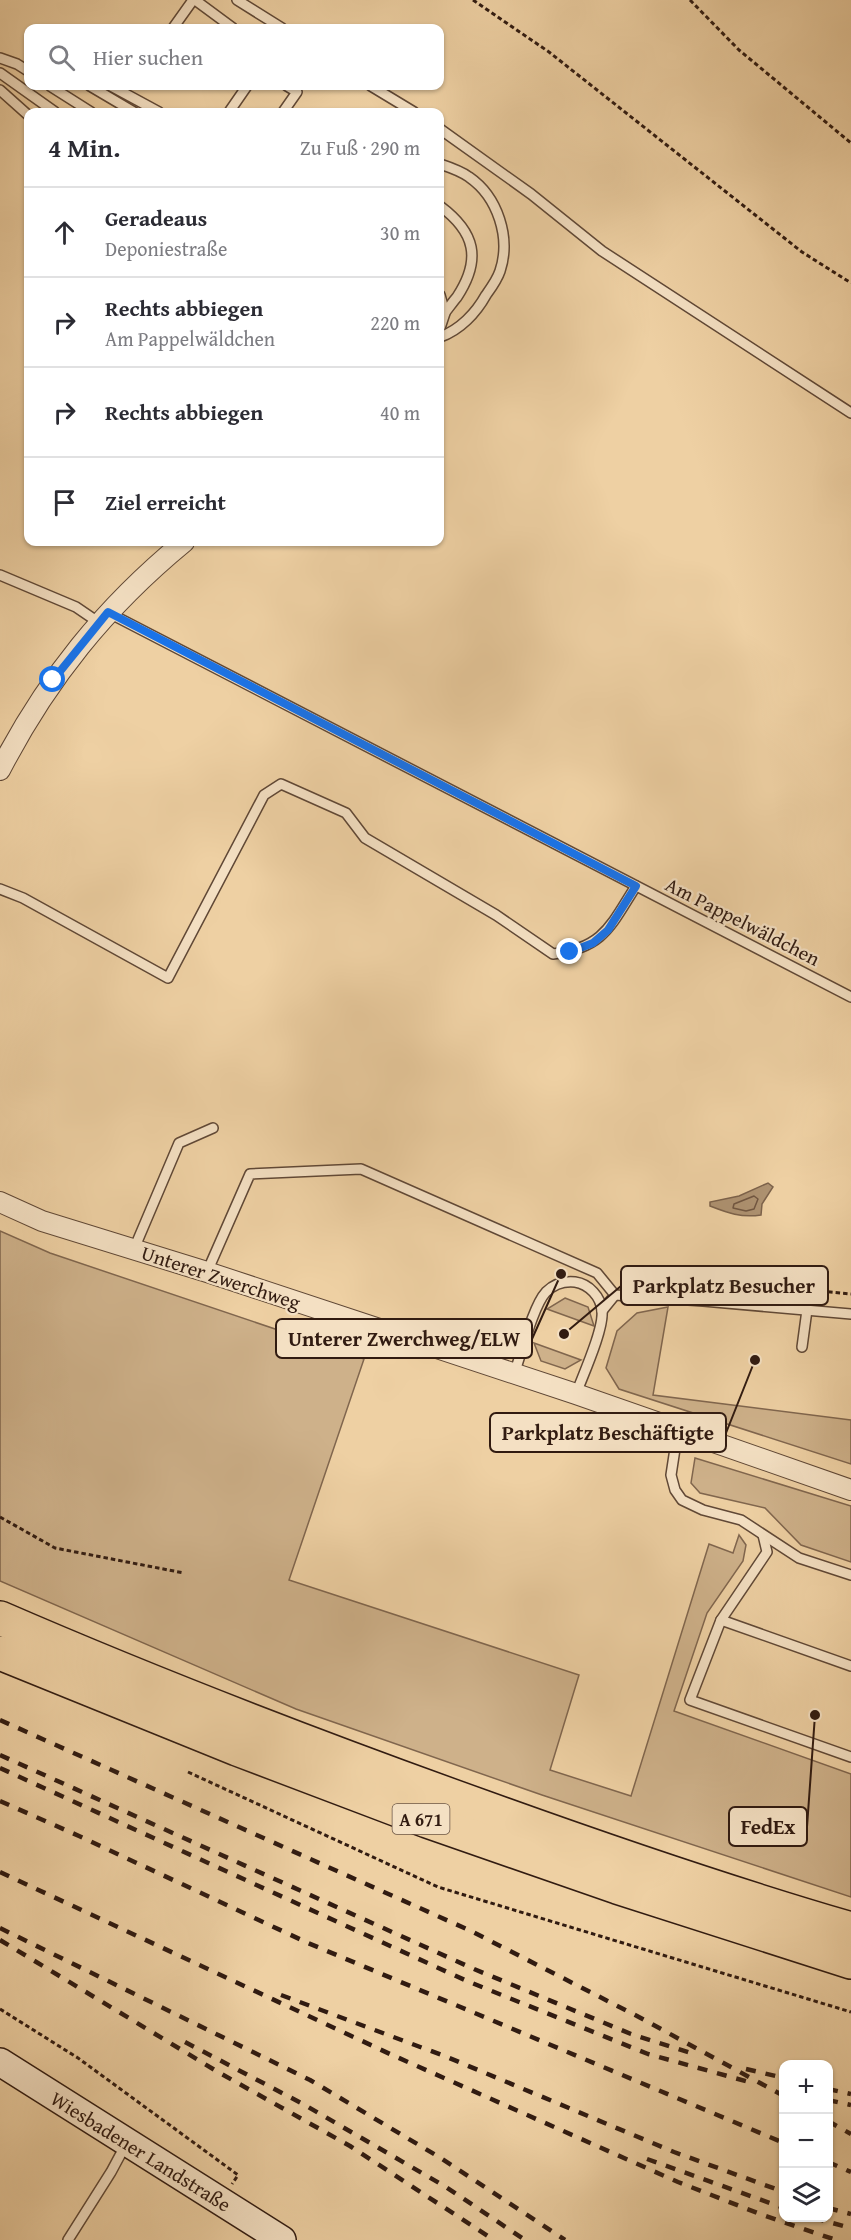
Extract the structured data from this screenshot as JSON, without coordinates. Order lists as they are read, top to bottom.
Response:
{
  "streets": {
    "highway": ["A 671"],
    "main road": ["Wiesbadener Landstraße"],
    "street": ["Unterer Zwerchweg"],
    "lane": ["Am Pappelwäldchen"]
  },
  "places": [
    "Unterer Zwerchweg/ELW",
    "Parkplatz Besucher",
    "Parkplatz Beschäftigte",
    "FedEx"
  ],
  "page": {
    "search": "Hier suchen",
    "heading": ["4 Min.", "Zu Fuß · 290 m"],
    "list": [
      ["Geradeaus", "Deponiestraße", "30 m"],
      ["Rechts abbiegen", "Am Pappelwäldchen", "220 m"],
      ["Rechts abbiegen", "40 m"],
      "Ziel erreicht"
    ],
    "map_buttons": ["+", "−"]
  }
}
